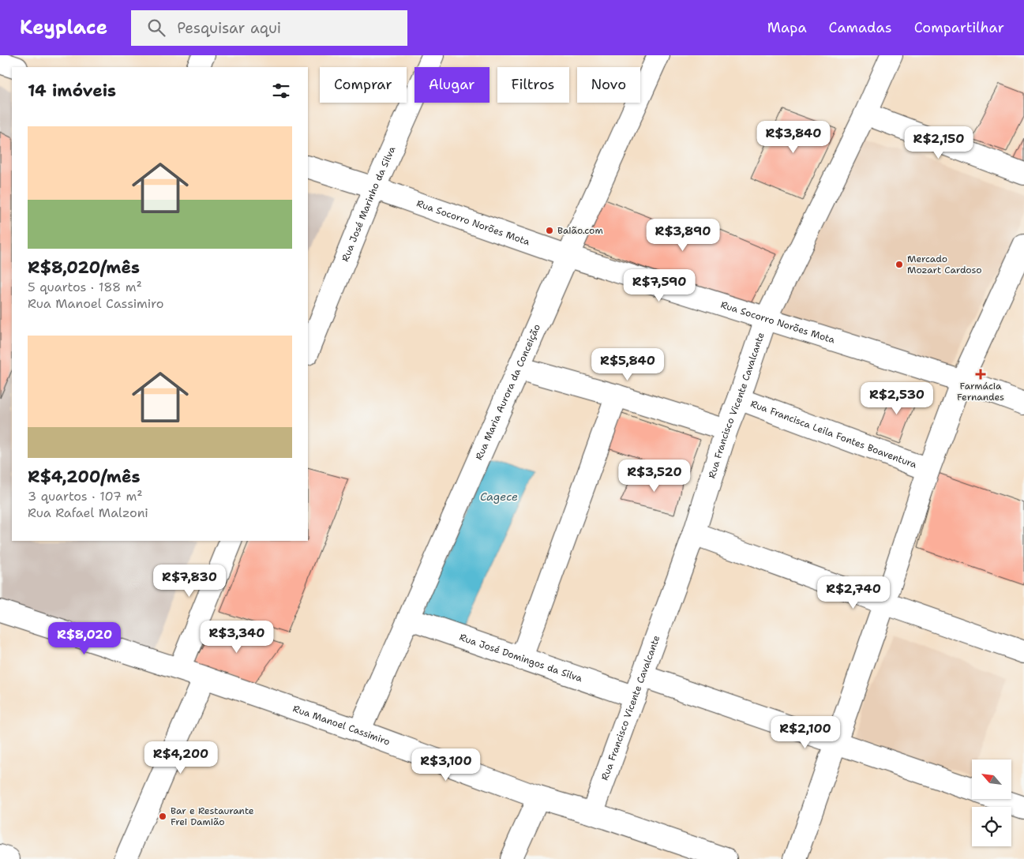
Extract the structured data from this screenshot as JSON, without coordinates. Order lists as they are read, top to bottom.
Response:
{
  "streets": {
    "street": [
      "Rua José Marinho da Silva",
      "Rua Socorro Norões Mota",
      "Rua Maria Aurora da Conceição",
      "Rua Francisco Vicente Cavalcante",
      "Rua Francisca Leila Fontes Boaventura",
      "Rua José Domingos da Silva",
      "Rua Manoel Cassimiro"
    ]
  },
  "crossings": [
    ["Rua José Marinho da Silva", "Rua Socorro Norões Mota"],
    ["Rua Socorro Norões Mota", "Rua Maria Aurora da Conceição"],
    ["Rua Socorro Norões Mota", "Rua Francisco Vicente Cavalcante"],
    ["Rua Maria Aurora da Conceição", "Rua José Domingos da Silva"],
    ["Rua Maria Aurora da Conceição", "Rua Manoel Cassimiro"],
    ["Rua Francisco Vicente Cavalcante", "Rua Francisca Leila Fontes Boaventura"],
    ["Rua Francisco Vicente Cavalcante", "Rua José Domingos da Silva"],
    ["Rua Francisco Vicente Cavalcante", "Rua Manoel Cassimiro"]
  ],
  "water": ["Cagece"],
  "places": {
    "other": ["Baião.com", "Mercado Mozart Cardoso", "Bar e Restaurante Frei Damião"],
    "health": ["Farmácia Fernandes"]
  },
  "north": "top left",
  "page": {
    "header": "Keyplace",
    "search": "Pesquisar aqui",
    "nav": ["Mapa", "Camadas", "Compartilhar"],
    "chip": [
      "Comprar",
      "Alugar",
      "Filtros",
      "Novo"
    ],
    "heading": "14 imóveis",
    "list": [
      {
        "name": "R$8,020/mês",
        "note": "5 quartos · 188 m² · Rua Manoel Cassimiro"
      },
      {
        "name": "R$4,200/mês",
        "note": "3 quartos · 107 m² · Rua Rafael Malzoni"
      }
    ],
    "price": [
      "R$3,840",
      "R$2,150",
      "R$3,890",
      "R$7,590",
      "R$5,840",
      "R$2,530",
      "R$3,520",
      "R$7,830",
      "R$2,740",
      "R$3,340",
      "R$8,020",
      "R$2,100",
      "R$4,200",
      "R$3,100"
    ]
  }
}
